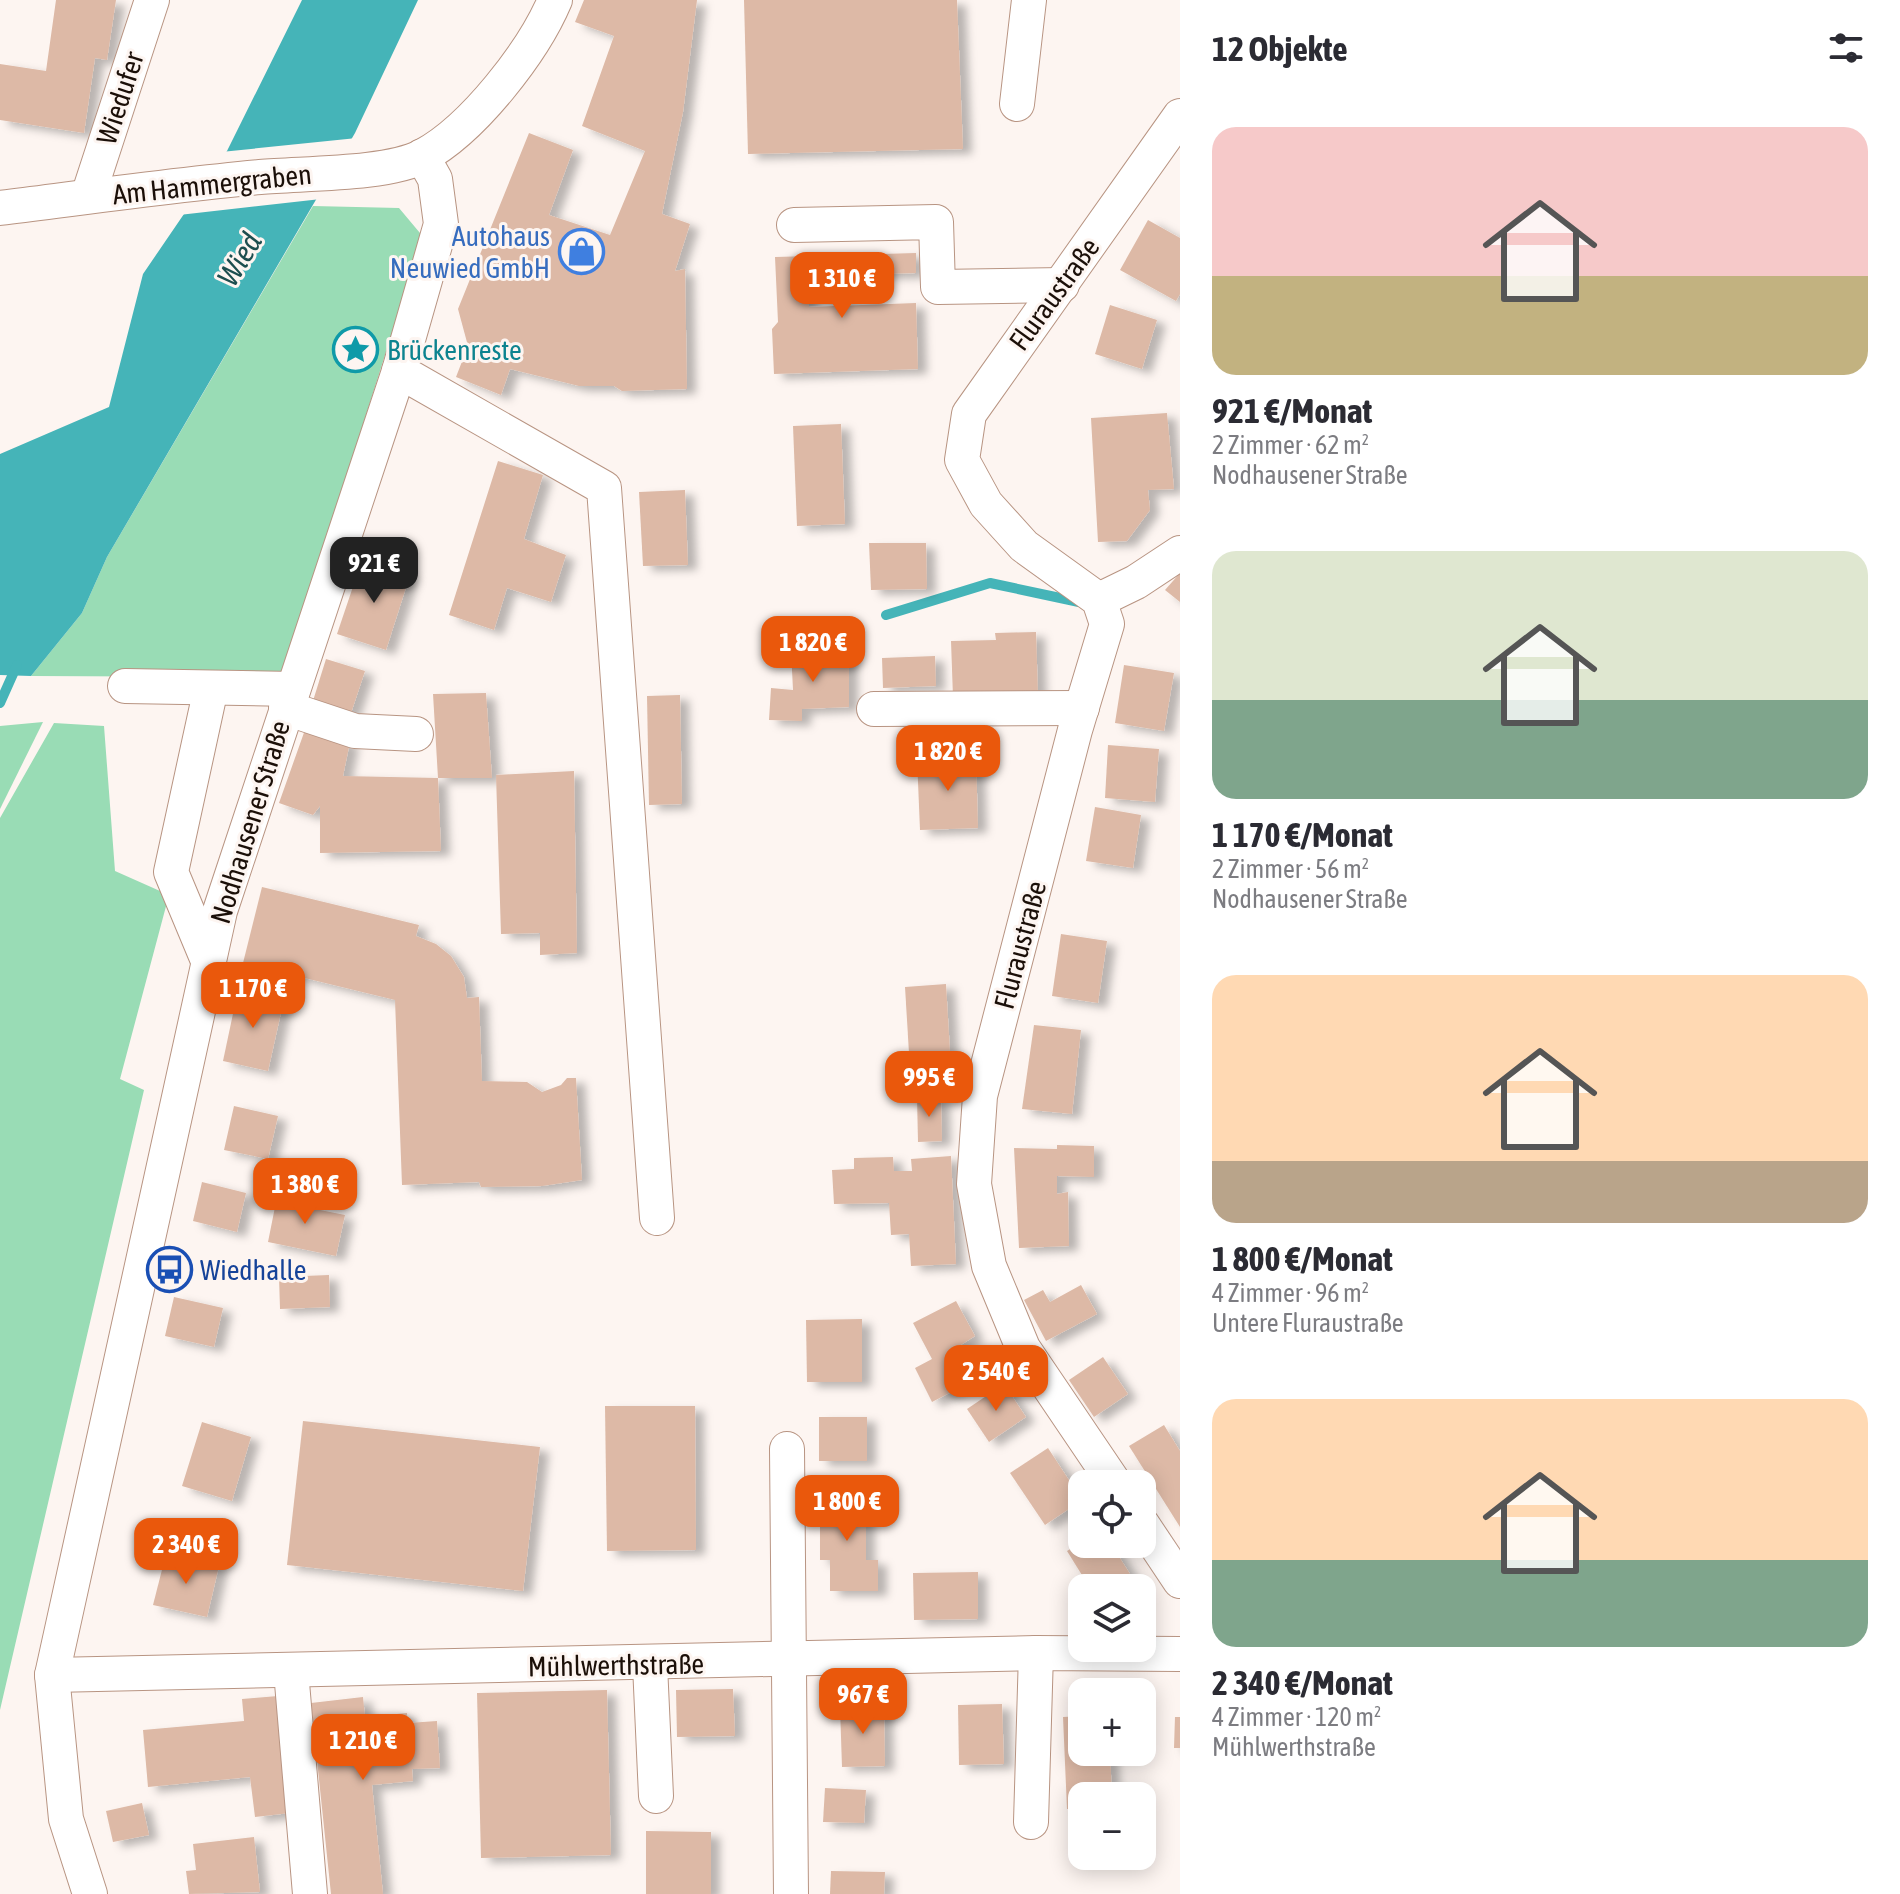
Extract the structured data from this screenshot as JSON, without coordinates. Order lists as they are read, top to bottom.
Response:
{
  "streets": {
    "street": [
      "Wiedufer",
      "Am Hammergraben",
      "Fluraustraße",
      "Nodhausener Straße",
      "Mühlwerthstraße"
    ]
  },
  "crossings": [
    ["Wiedufer", "Am Hammergraben"],
    ["Am Hammergraben", "Nodhausener Straße"],
    ["Nodhausener Straße", "Mühlwerthstraße"]
  ],
  "water": ["Wied"],
  "places": {
    "shop": ["Autohaus Neuwied GmbH"],
    "place": ["Brückenreste"],
    "bus stop": ["Wiedhalle"]
  },
  "page": {
    "heading": "12 Objekte",
    "list": [
      {
        "name": "921 €/Monat",
        "note": "2 Zimmer · 62 m² · Nodhausener Straße"
      },
      {
        "name": "1 170 €/Monat",
        "note": "2 Zimmer · 56 m² · Nodhausener Straße"
      },
      {
        "name": "1 800 €/Monat",
        "note": "4 Zimmer · 96 m² · Untere Fluraustraße"
      },
      {
        "name": "2 340 €/Monat",
        "note": "4 Zimmer · 120 m² · Mühlwerthstraße"
      }
    ],
    "price": [
      "1 310 €",
      "921 €",
      "1 820 €",
      "1 820 €",
      "1 170 €",
      "995 €",
      "1 380 €",
      "2 540 €",
      "1 800 €",
      "2 340 €",
      "967 €",
      "1 210 €"
    ],
    "map_buttons": ["+", "−"]
  }
}
